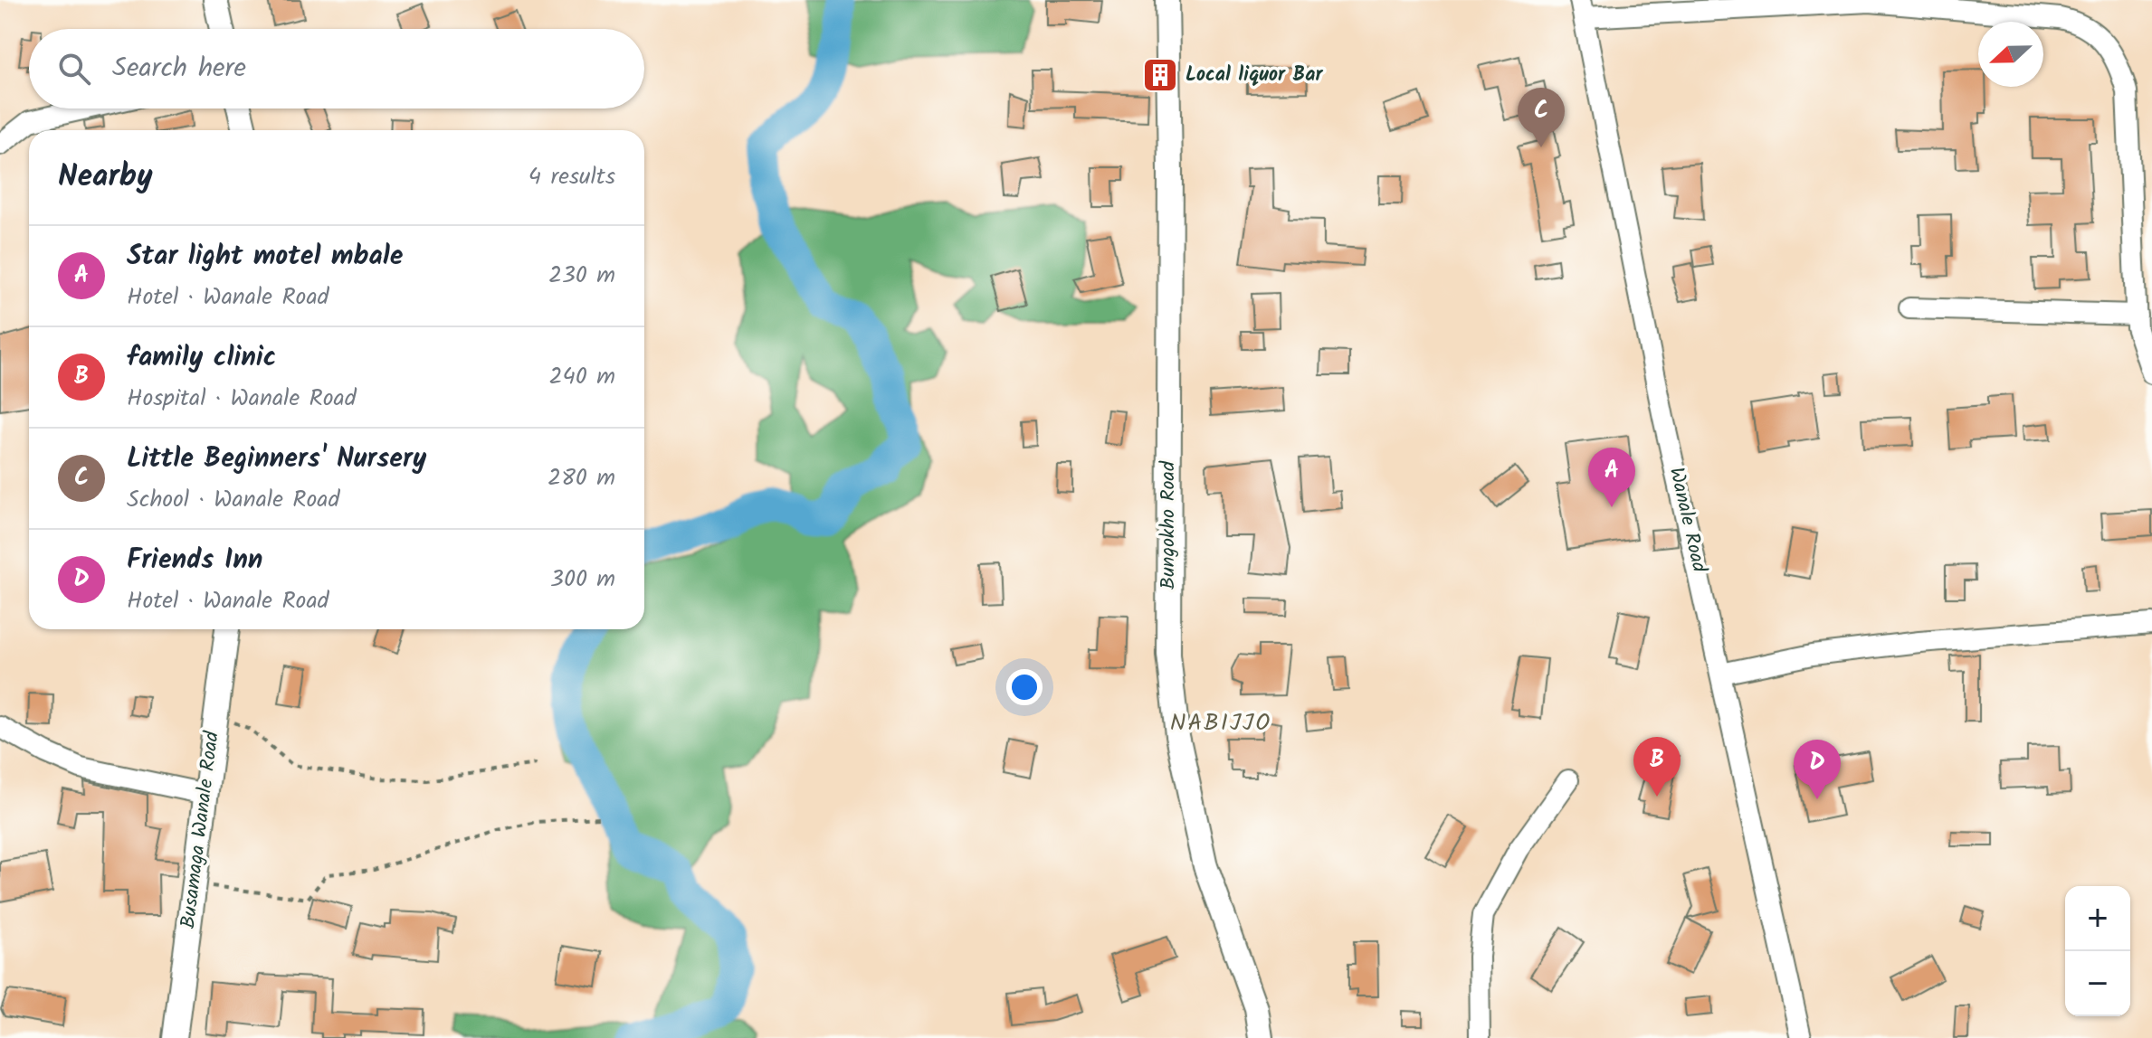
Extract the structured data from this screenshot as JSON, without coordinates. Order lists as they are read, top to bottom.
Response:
{
  "streets": {
    "street": ["Wanale Road", "Bungokho Road", "Busamaga Wanale Road"]
  },
  "districts": ["NABIJJO"],
  "places": {
    "building": ["Local liquor Bar"]
  },
  "north": "left",
  "page": {
    "search": "Search here",
    "pins": [
      "C",
      "A",
      "B",
      "D"
    ],
    "heading": ["Nearby", "4 results"],
    "list": [
      {
        "mark": "A",
        "name": "Star light motel mbale",
        "note": "Hotel · Wanale Road",
        "value": "230 m"
      },
      {
        "mark": "B",
        "name": "family clinic",
        "note": "Hospital · Wanale Road",
        "value": "240 m"
      },
      {
        "mark": "C",
        "name": "Little Beginners' Nursery",
        "note": "School · Wanale Road",
        "value": "280 m"
      },
      {
        "mark": "D",
        "name": "Friends Inn",
        "note": "Hotel · Wanale Road",
        "value": "300 m"
      }
    ],
    "map_buttons": ["+", "−"]
  }
}
